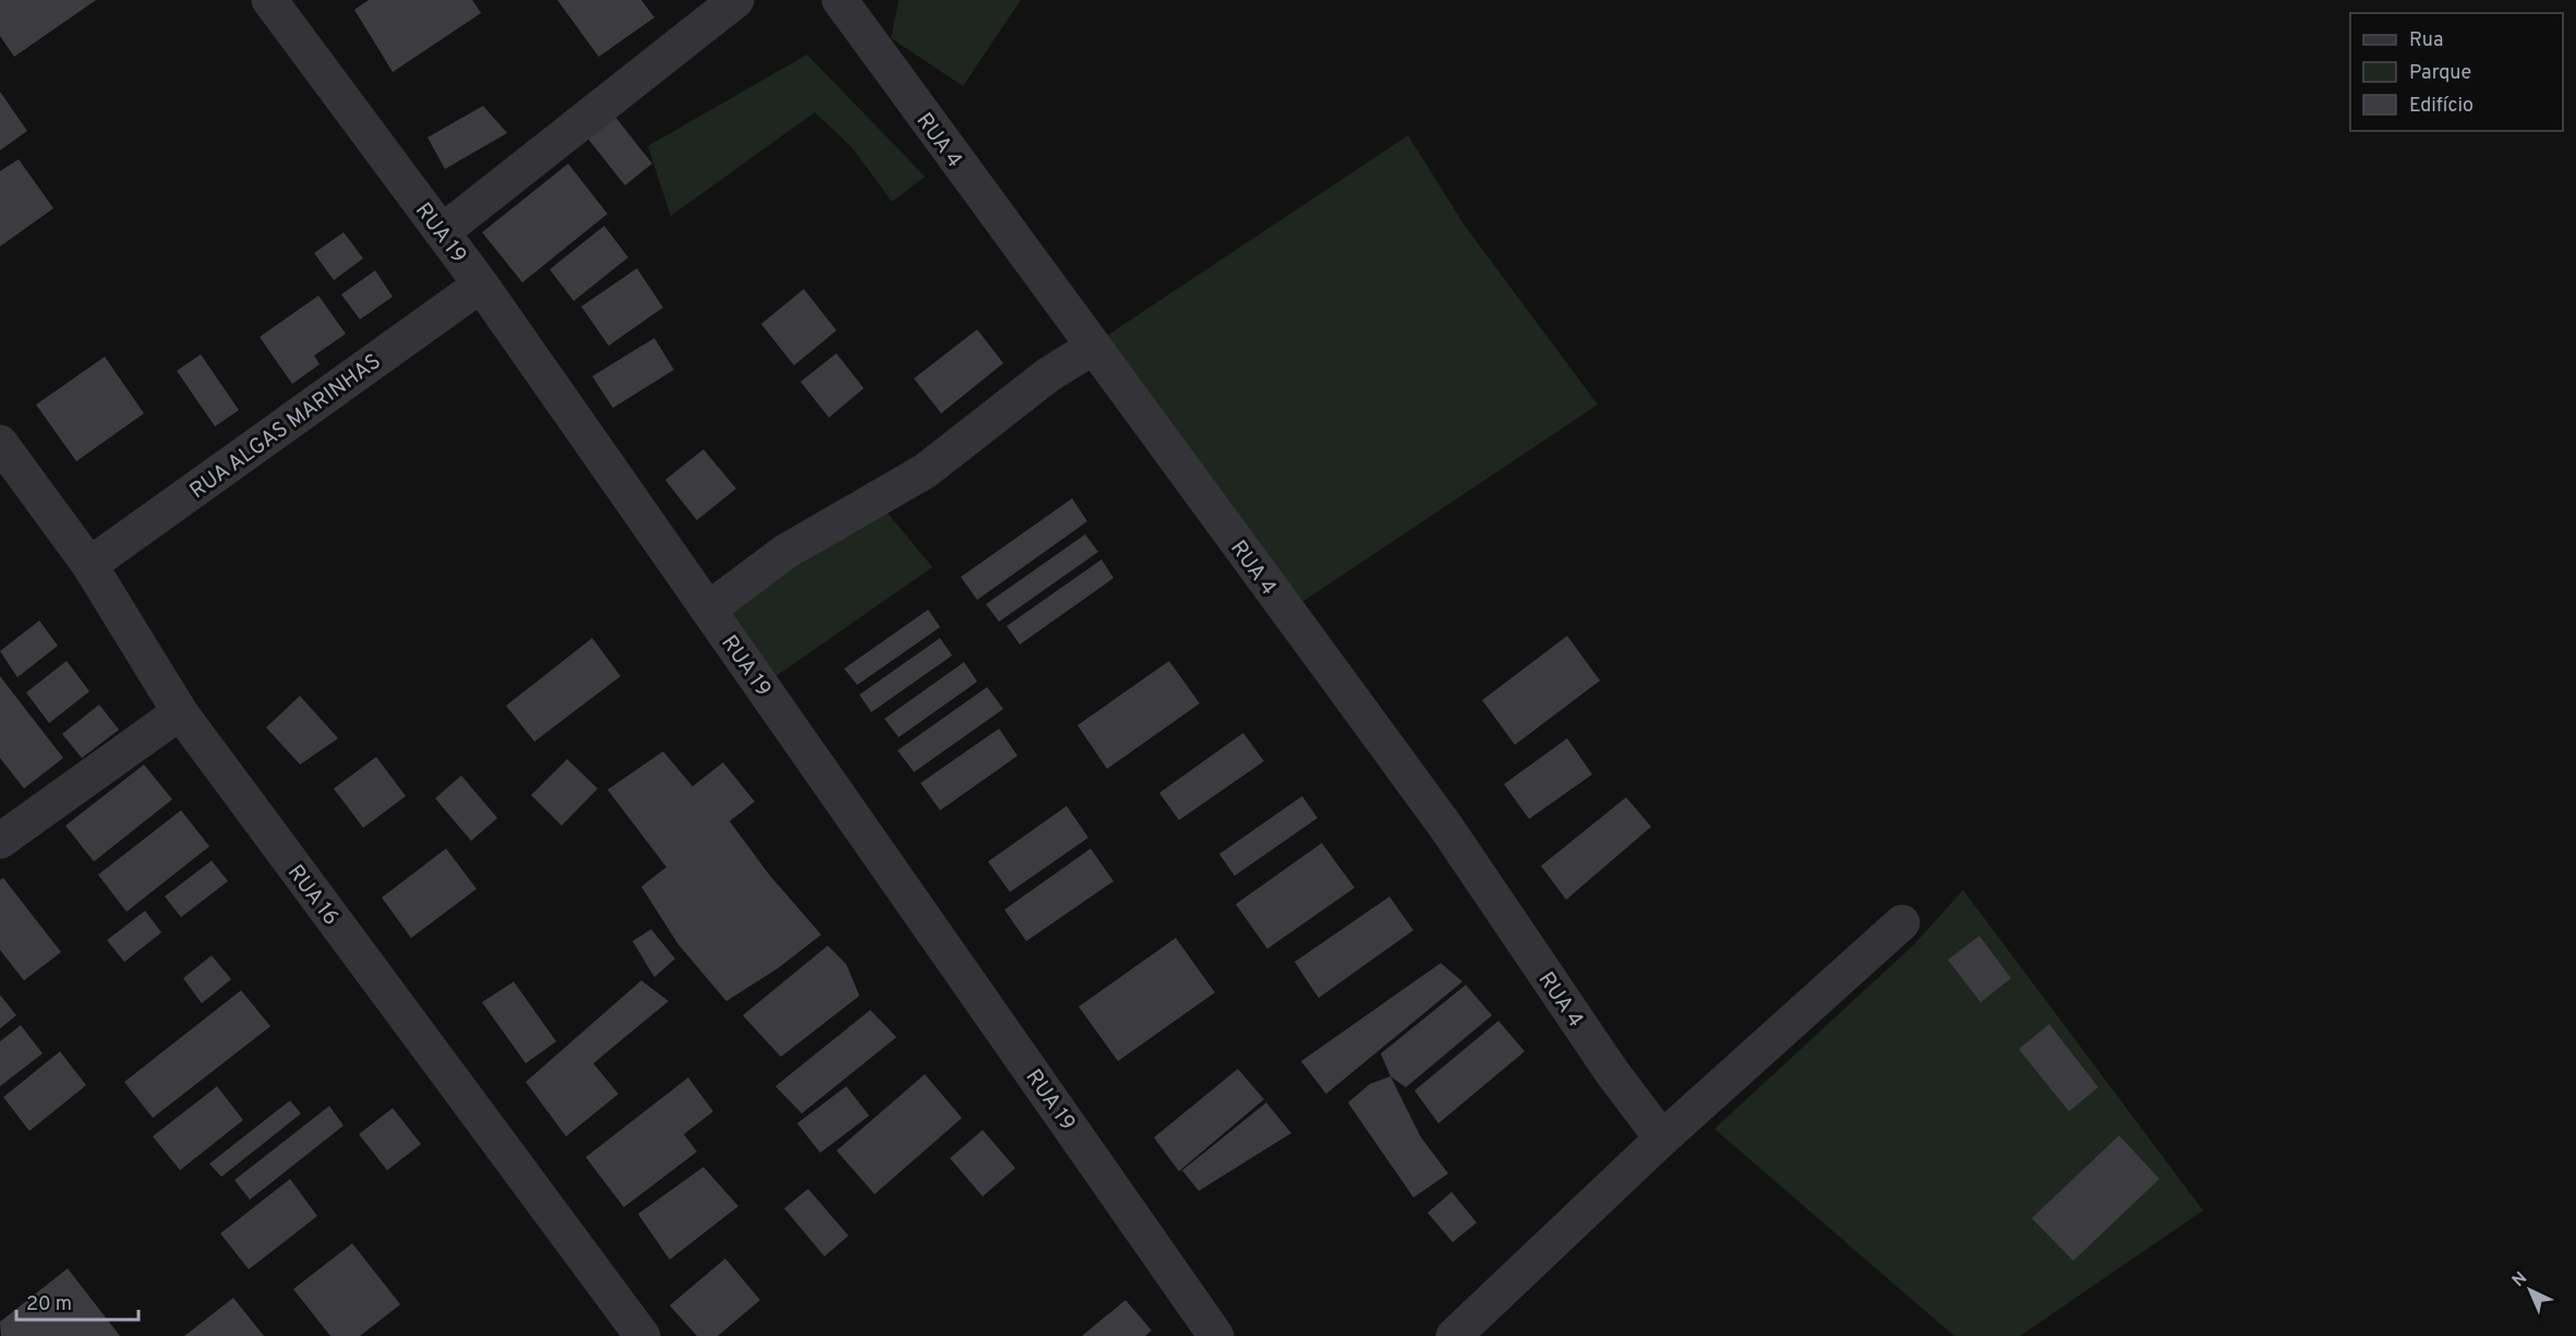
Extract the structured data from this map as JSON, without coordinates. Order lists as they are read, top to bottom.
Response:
{
  "streets": {
    "street": [
      "RUA 4",
      "RUA 19",
      "RUA ALGAS MARINHAS",
      "RUA 16"
    ]
  },
  "crossings": [
    ["RUA 19", "RUA ALGAS MARINHAS"],
    ["RUA ALGAS MARINHAS", "RUA 16"]
  ],
  "legend": ["Rua", "Parque", "Edifício"],
  "scale_bar": "20 m",
  "north": "top left"
}
